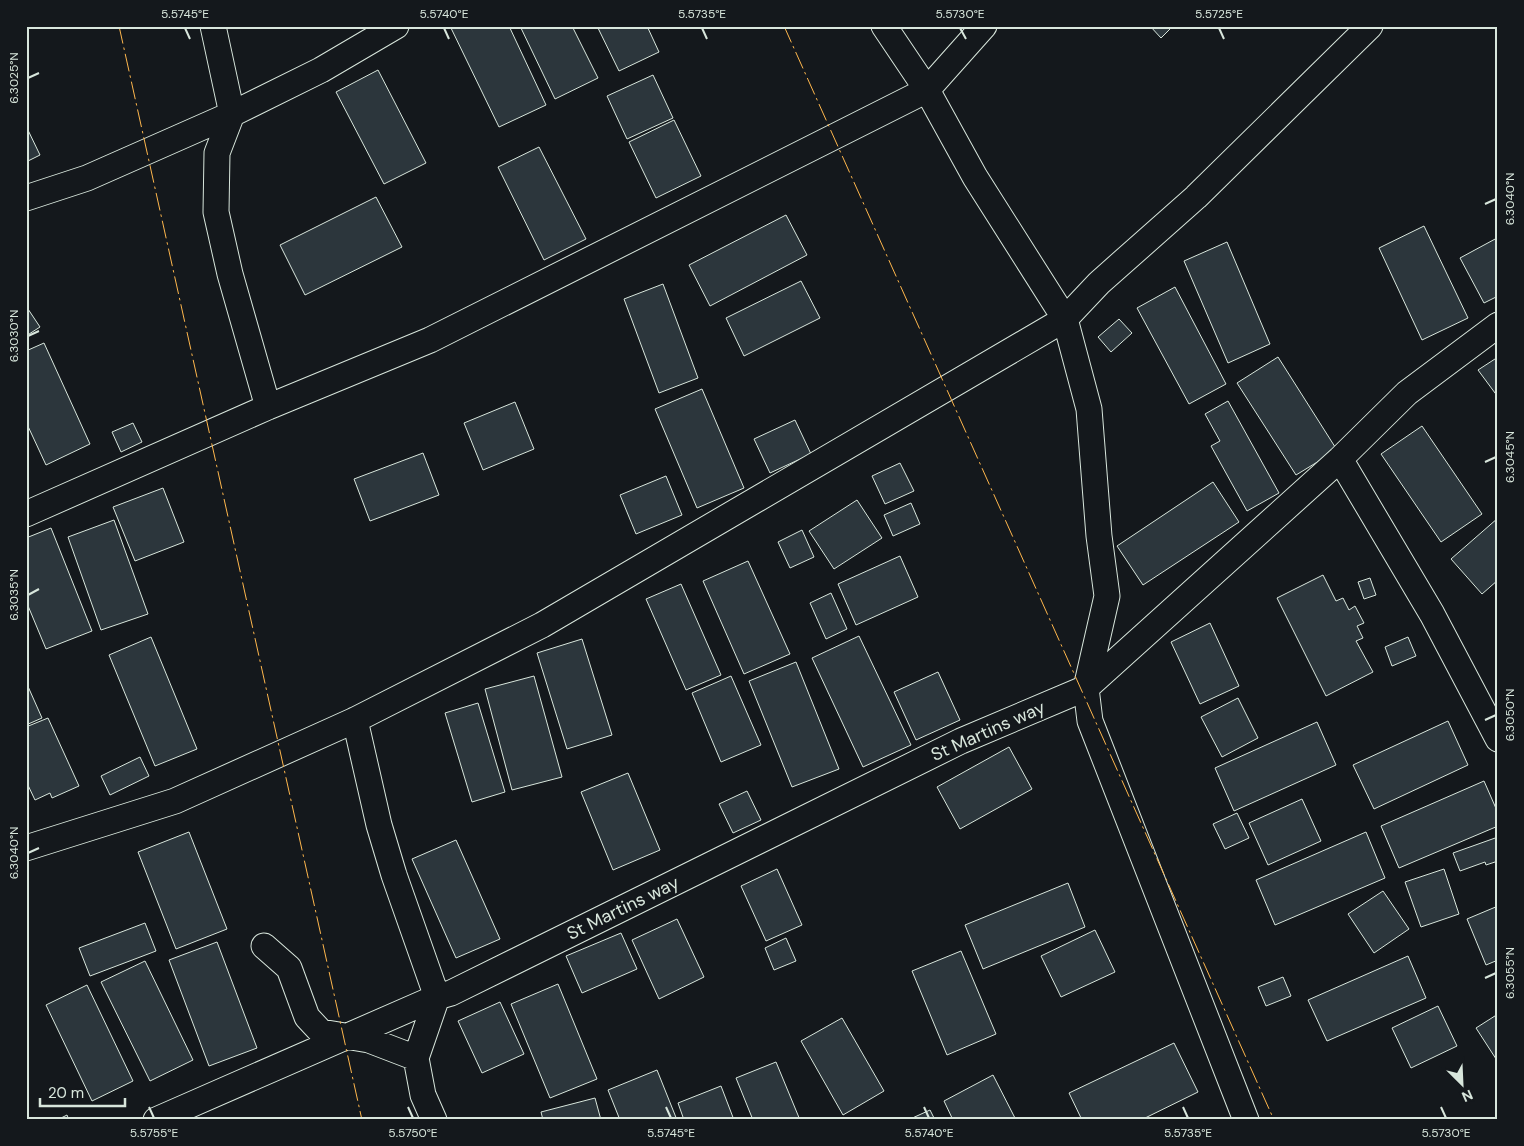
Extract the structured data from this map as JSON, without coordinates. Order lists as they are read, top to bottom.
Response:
{
  "streets": {
    "street": ["St Martins way"]
  },
  "scale_bar": "20 m",
  "north": "bottom right",
  "coordinates": [
    "5.5745°E",
    "5.5740°E",
    "5.5735°E",
    "5.5730°E",
    "5.5725°E",
    "6.3025°N",
    "6.3040°N",
    "6.3030°N",
    "6.3045°N",
    "6.3035°N",
    "6.3050°N",
    "6.3055°N",
    "5.5755°E",
    "5.5750°E"
  ]
}
